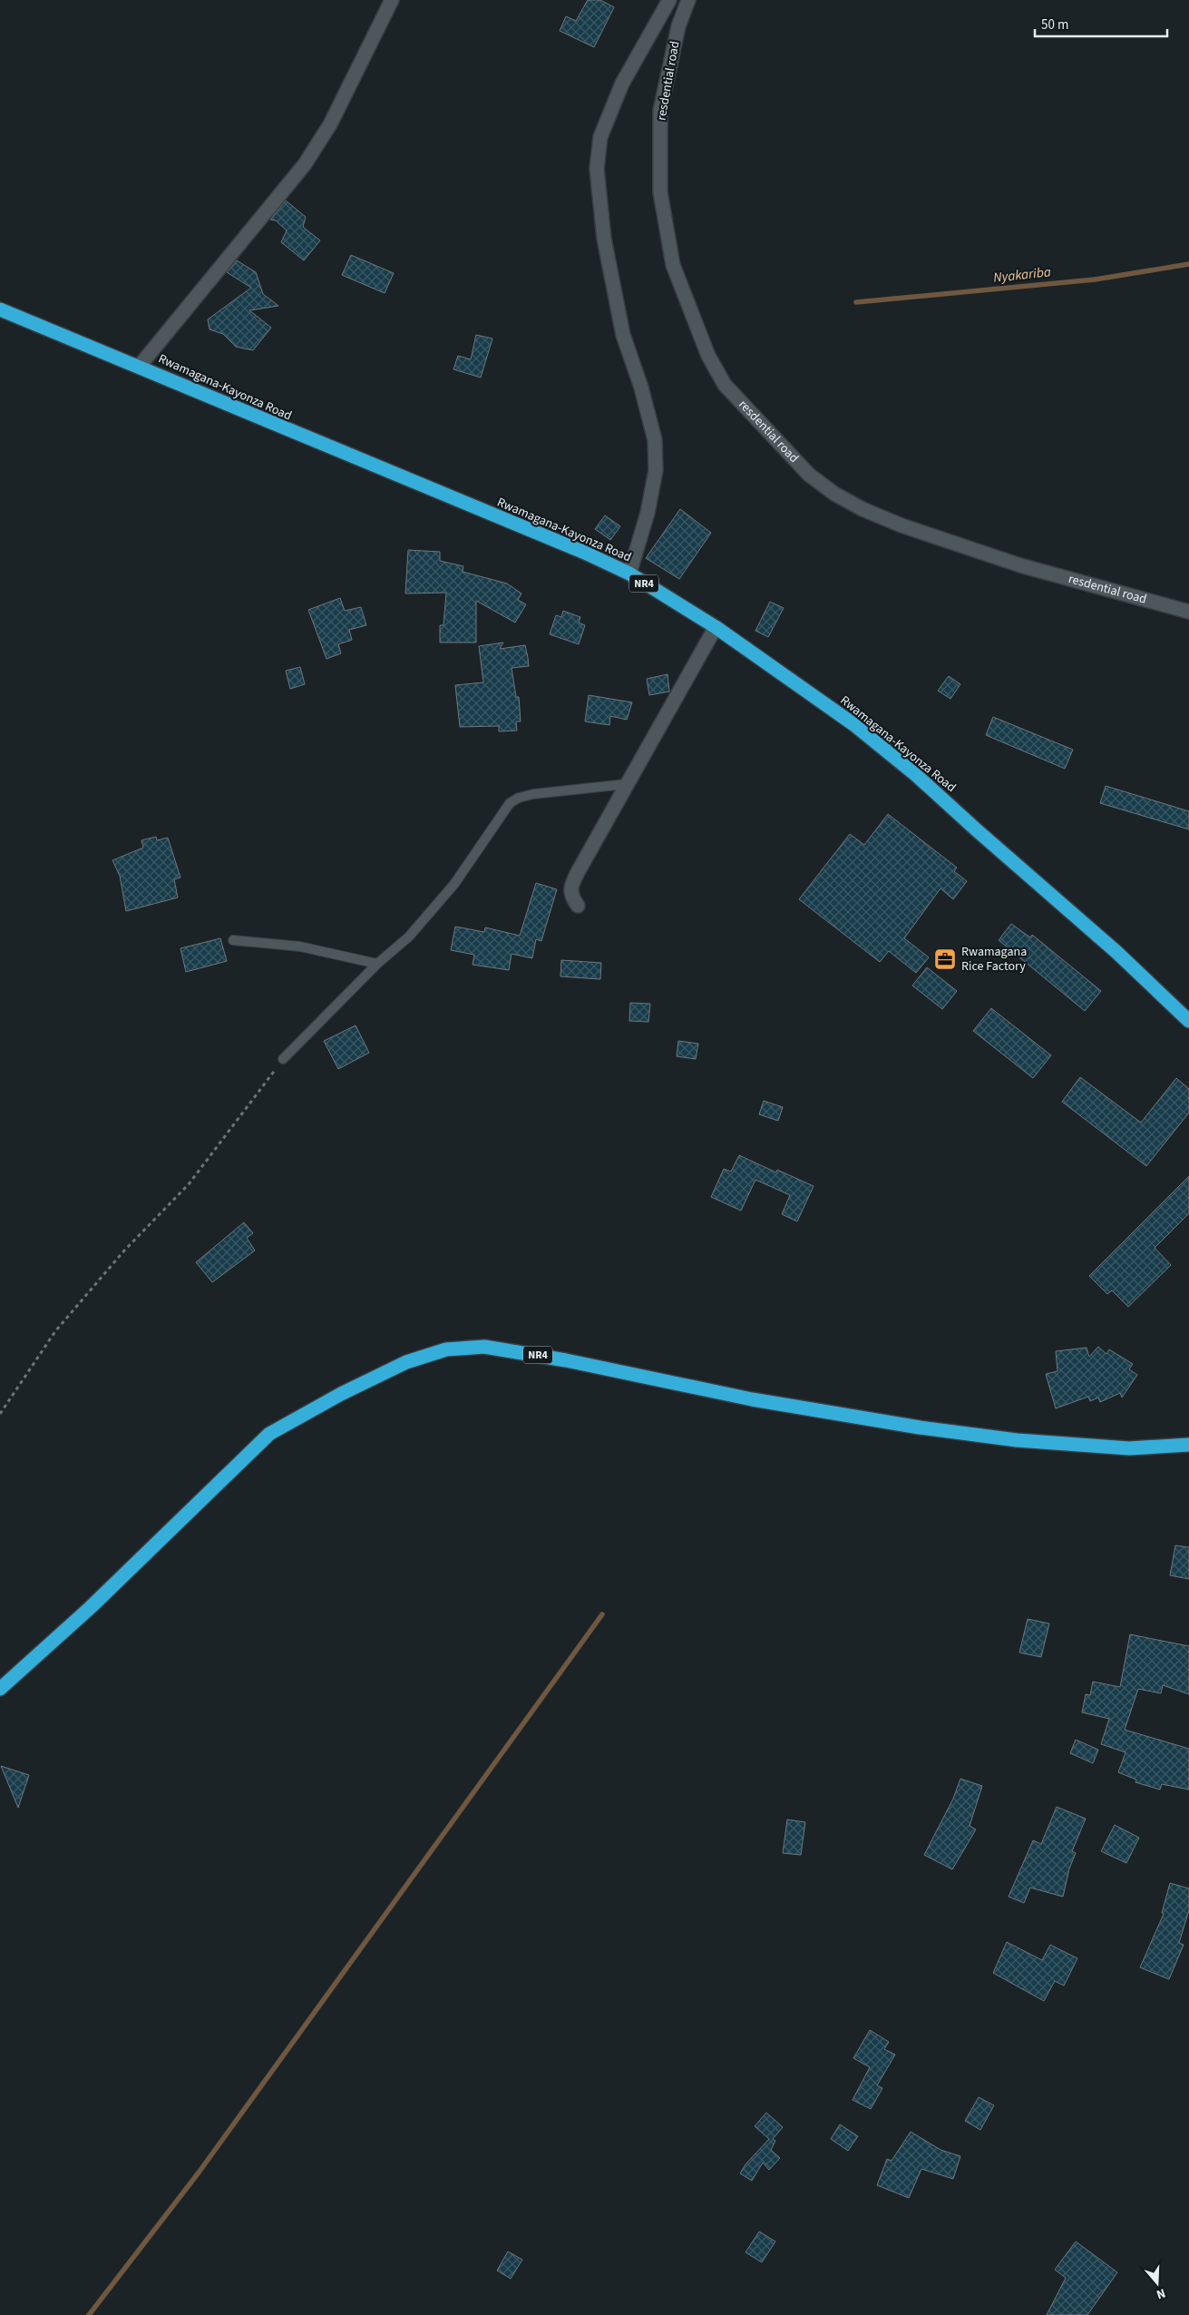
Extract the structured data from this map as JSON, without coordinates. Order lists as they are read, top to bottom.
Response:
{
  "streets": {
    "highway": ["Rwamagana-Kayonza Road", "NR4"],
    "street": ["resdential road"]
  },
  "water": ["Nyakariba"],
  "places": {
    "office": ["Rwamagana Rice Factory"]
  },
  "scale_bar": "50 m",
  "north": "bottom"
}
